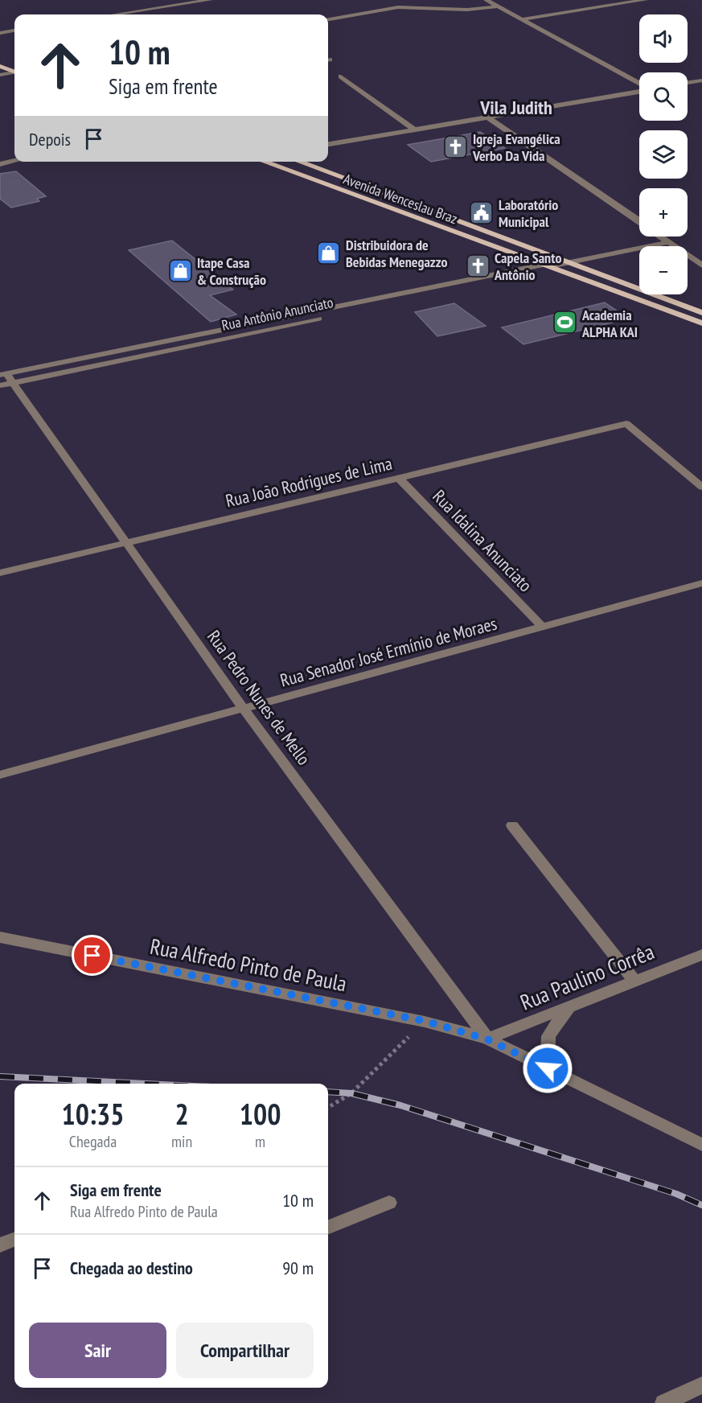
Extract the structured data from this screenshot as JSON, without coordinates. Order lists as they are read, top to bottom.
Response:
{
  "streets": {
    "main road": ["Avenida Wenceslau Braz"],
    "street": [
      "Rua Antônio Anunciato",
      "Rua João Rodrigues de Lima",
      "Rua Idalina Anunciato",
      "Rua Senador José Ermínio de Moraes",
      "Rua Pedro Nunes de Mello",
      "Rua Alfredo Pinto de Paula",
      "Rua Paulino Corrêa"
    ]
  },
  "crossings": [
    ["Avenida Wenceslau Braz", "Rua Antônio Anunciato"],
    ["Rua Antônio Anunciato", "Rua Pedro Nunes de Mello"],
    ["Rua João Rodrigues de Lima", "Rua Idalina Anunciato"],
    ["Rua João Rodrigues de Lima", "Rua Pedro Nunes de Mello"],
    ["Rua Idalina Anunciato", "Rua Senador José Ermínio de Moraes"],
    ["Rua Senador José Ermínio de Moraes", "Rua Pedro Nunes de Mello"],
    ["Rua Pedro Nunes de Mello", "Rua Alfredo Pinto de Paula"],
    ["Rua Pedro Nunes de Mello", "Rua Paulino Corrêa"],
    ["Rua Alfredo Pinto de Paula", "Rua Paulino Corrêa"]
  ],
  "districts": ["Vila Judith"],
  "places": {
    "church": ["Igreja Evangélica Verbo Da Vida", "Capela Santo Antônio"],
    "public building": ["Laboratório Municipal"],
    "shop": ["Distribuidora de Bebidas Menegazzo", "Itape Casa & Construção"],
    "sports": ["Academia ALPHA KAI"]
  },
  "page": {
    "map_buttons": ["+", "−"],
    "turn": ["10 m", "Siga em frente"],
    "then": "Depois",
    "eta": [
      "10:35",
      "Chegada",
      "2",
      "min",
      "100",
      "m"
    ],
    "list": [
      {
        "name": "Siga em frente",
        "note": "Rua Alfredo Pinto de Paula",
        "value": "10 m"
      },
      {
        "name": "Chegada ao destino",
        "value": "90 m"
      }
    ],
    "buttons": ["Sair", "Compartilhar"]
  }
}
